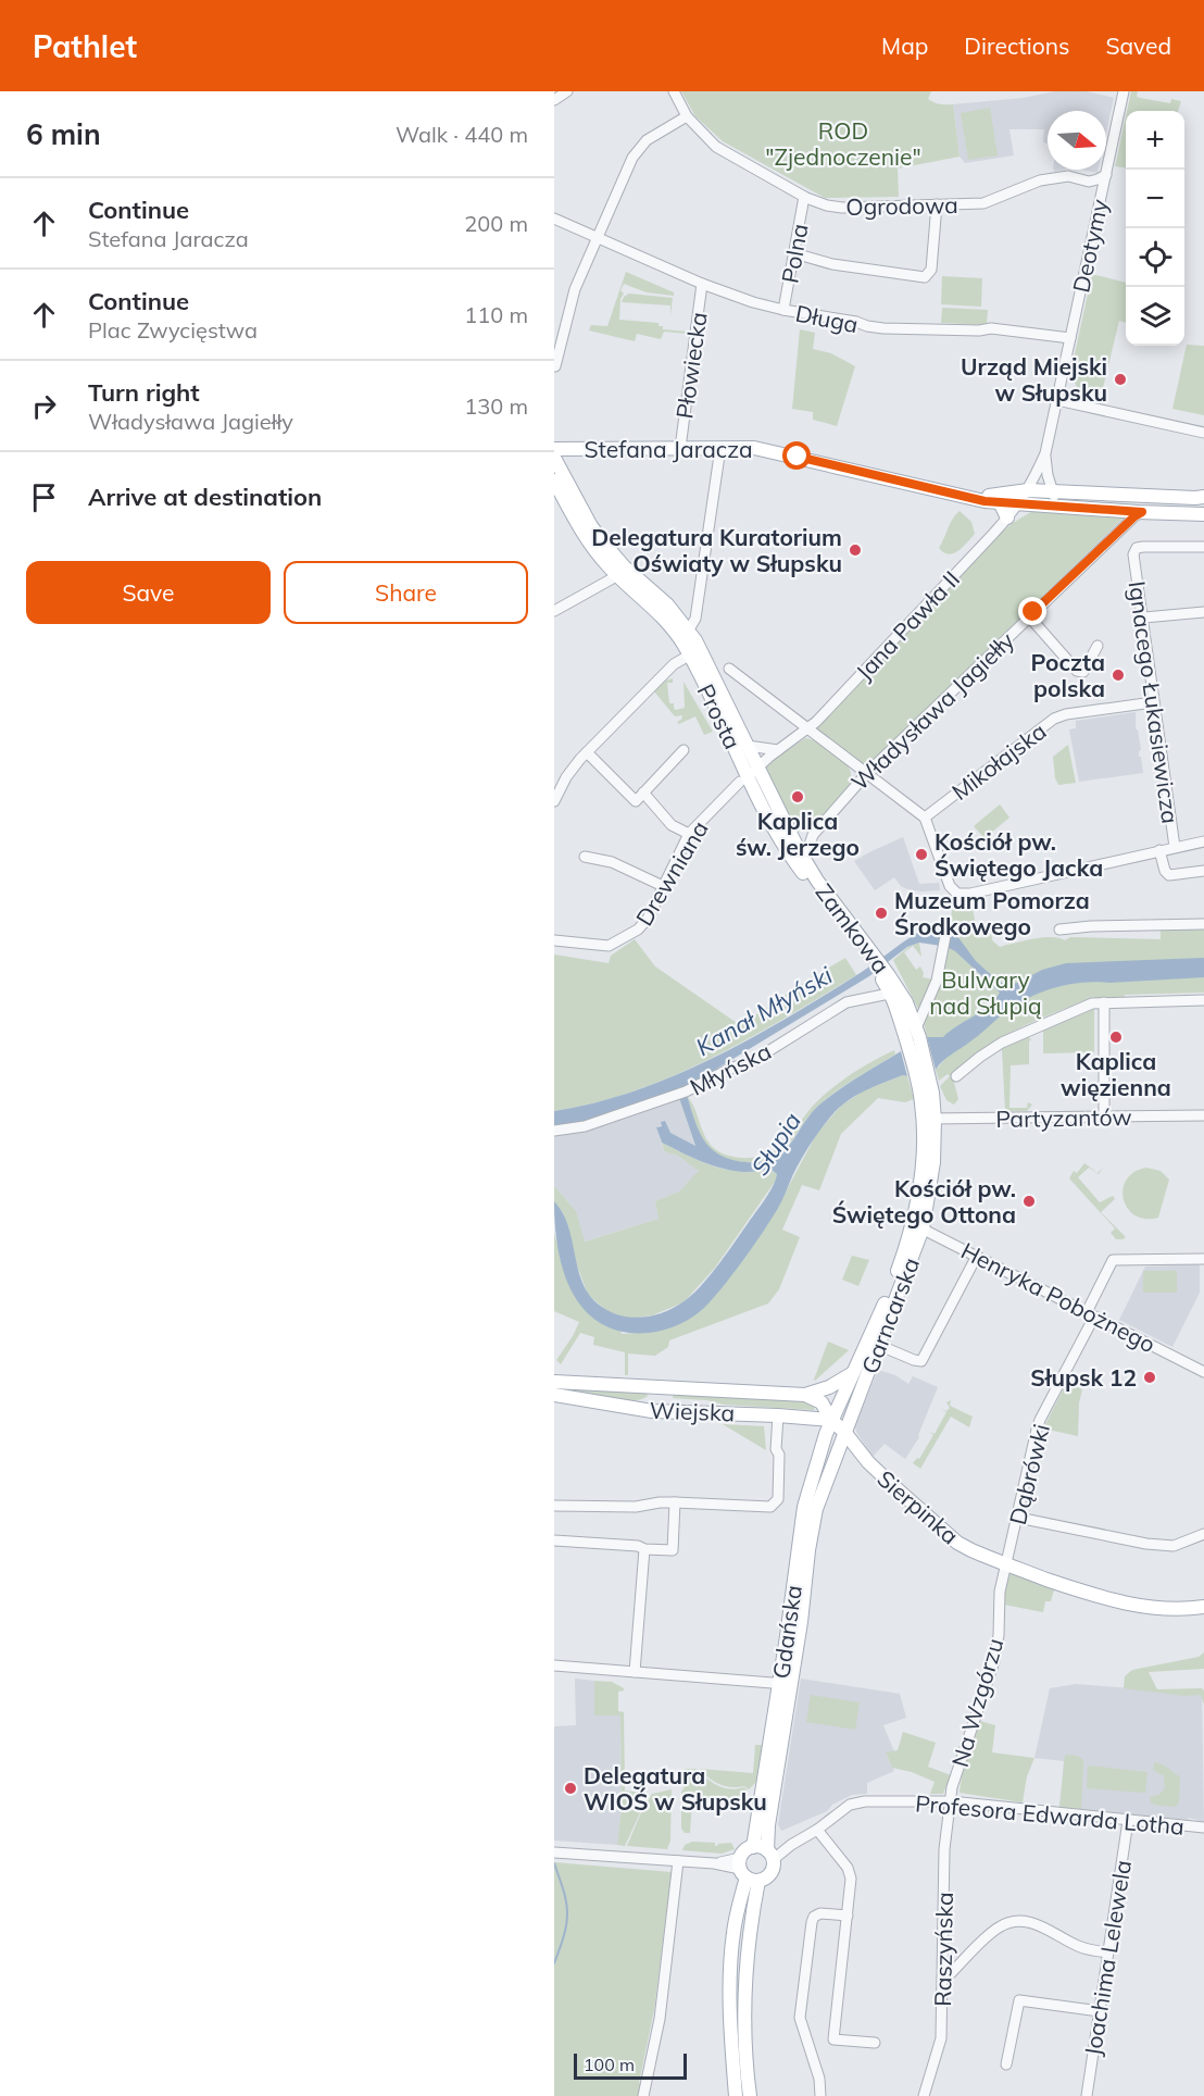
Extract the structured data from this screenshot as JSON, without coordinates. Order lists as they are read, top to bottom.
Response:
{
  "streets": {
    "main road": [
      "Stefana Jaracza",
      "Prosta",
      "Zamkowa",
      "Garncarska",
      "Wiejska",
      "Sierpinka",
      "Gdańska"
    ],
    "street": [
      "Ogrodowa",
      "Deotymy",
      "Polna",
      "Długa",
      "Płowiecka",
      "Jana Pawła II",
      "Ignacego Łukasiewicza",
      "Władysława Jagiełły",
      "Mikołajska",
      "Drewniana",
      "Młyńska",
      "Partyzantów",
      "Henryka Pobożnego",
      "Dąbrówki",
      "Na Wzgórzu",
      "Profesora Edwarda Lotha",
      "Raszyńska",
      "Joachima Lelewela"
    ]
  },
  "crossings": [
    ["Ogrodowa", "Deotymy"],
    ["Ogrodowa", "Polna"],
    ["Deotymy", "Długa"],
    ["Deotymy", "Jana Pawła II"],
    ["Polna", "Długa"],
    ["Długa", "Płowiecka"],
    ["Płowiecka", "Stefana Jaracza"],
    ["Stefana Jaracza", "Jana Pawła II"],
    ["Stefana Jaracza", "Władysława Jagiełły"],
    ["Jana Pawła II", "Władysława Jagiełły"],
    ["Jana Pawła II", "Prosta"],
    ["Jana Pawła II", "Drewniana"],
    ["Jana Pawła II", "Zamkowa"],
    ["Ignacego Łukasiewicza", "Mikołajska"],
    ["Władysława Jagiełły", "Prosta"],
    ["Władysława Jagiełły", "Drewniana"],
    ["Władysława Jagiełły", "Zamkowa"],
    ["Prosta", "Drewniana"],
    ["Prosta", "Zamkowa"],
    ["Drewniana", "Zamkowa"],
    ["Zamkowa", "Młyńska"],
    ["Zamkowa", "Partyzantów"],
    ["Zamkowa", "Garncarska"],
    ["Partyzantów", "Garncarska"],
    ["Henryka Pobożnego", "Garncarska"],
    ["Henryka Pobożnego", "Dąbrówki"],
    ["Garncarska", "Wiejska"],
    ["Garncarska", "Sierpinka"],
    ["Garncarska", "Gdańska"],
    ["Wiejska", "Gdańska"],
    ["Dąbrówki", "Sierpinka"],
    ["Dąbrówki", "Na Wzgórzu"],
    ["Sierpinka", "Gdańska"],
    ["Sierpinka", "Na Wzgórzu"],
    ["Gdańska", "Profesora Edwarda Lotha"],
    ["Na Wzgórzu", "Profesora Edwarda Lotha"],
    ["Na Wzgórzu", "Raszyńska"],
    ["Profesora Edwarda Lotha", "Raszyńska"],
    ["Profesora Edwarda Lotha", "Joachima Lelewela"]
  ],
  "water": ["Kanał Młyński", "Słupia"],
  "parks": ["ROD \"Zjednoczenie\"", "Bulwary nad Słupią"],
  "places": [
    "Urząd Miejski w Słupsku",
    "Delegatura Kuratorium Oświaty w Słupsku",
    "Poczta polska",
    "Kaplica św. Jerzego",
    "Kościół pw. Świętego Jacka",
    "Muzeum Pomorza Środkowego",
    "Kaplica więzienna",
    "Kościół pw. Świętego Ottona",
    "Słupsk 12",
    "Delegatura WIOŚ w Słupsku"
  ],
  "scale_bar": "100 m",
  "north": "right",
  "page": {
    "header": "Pathlet",
    "nav": ["Map", "Directions", "Saved"],
    "heading": ["6 min", "Walk · 440 m"],
    "map_buttons": ["+", "−"],
    "list": [
      ["Continue", "Stefana Jaracza", "200 m"],
      ["Continue", "Plac Zwycięstwa", "110 m"],
      ["Turn right", "Władysława Jagiełły", "130 m"],
      "Arrive at destination"
    ],
    "buttons": ["Save", "Share"],
    "scale": "100 m"
  }
}
